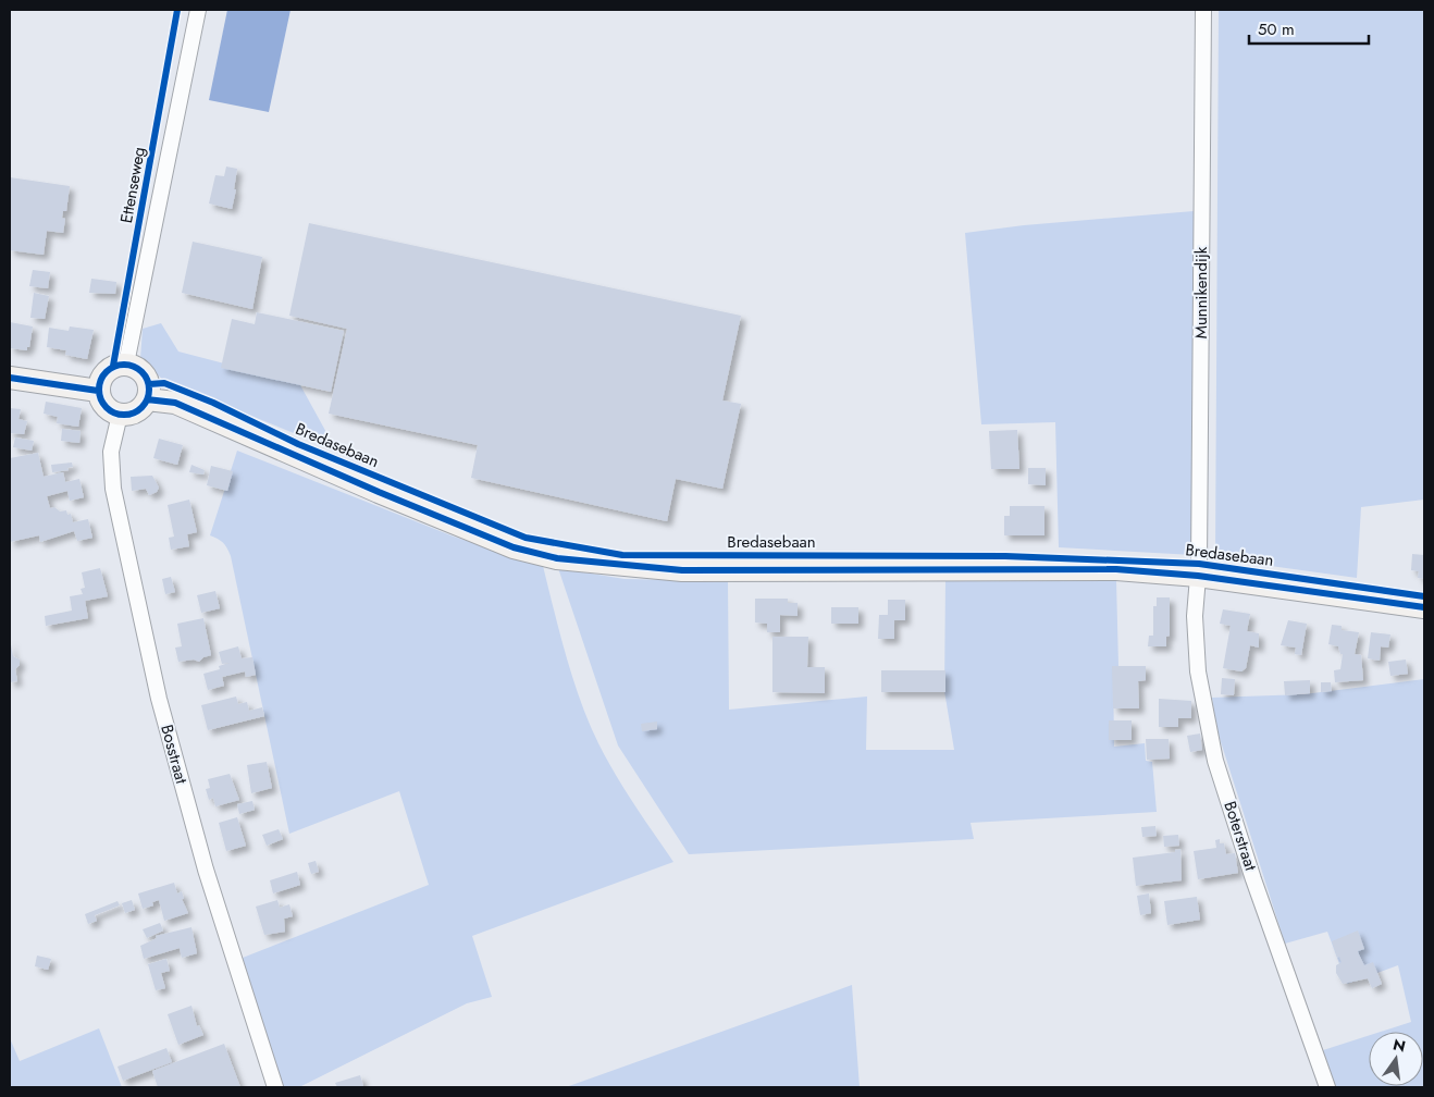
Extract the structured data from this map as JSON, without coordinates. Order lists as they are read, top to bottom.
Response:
{
  "streets": {
    "street": [
      "Ettenseweg",
      "Munnikendijk",
      "Bredasebaan",
      "Bosstraat",
      "Boterstraat"
    ]
  },
  "crossings": [
    ["Ettenseweg", "Bredasebaan"],
    ["Ettenseweg", "Bosstraat"],
    ["Munnikendijk", "Bredasebaan"],
    ["Munnikendijk", "Boterstraat"],
    ["Bredasebaan", "Bosstraat"],
    ["Bredasebaan", "Boterstraat"]
  ],
  "scale_bar": "50 m",
  "north": "top"
}
